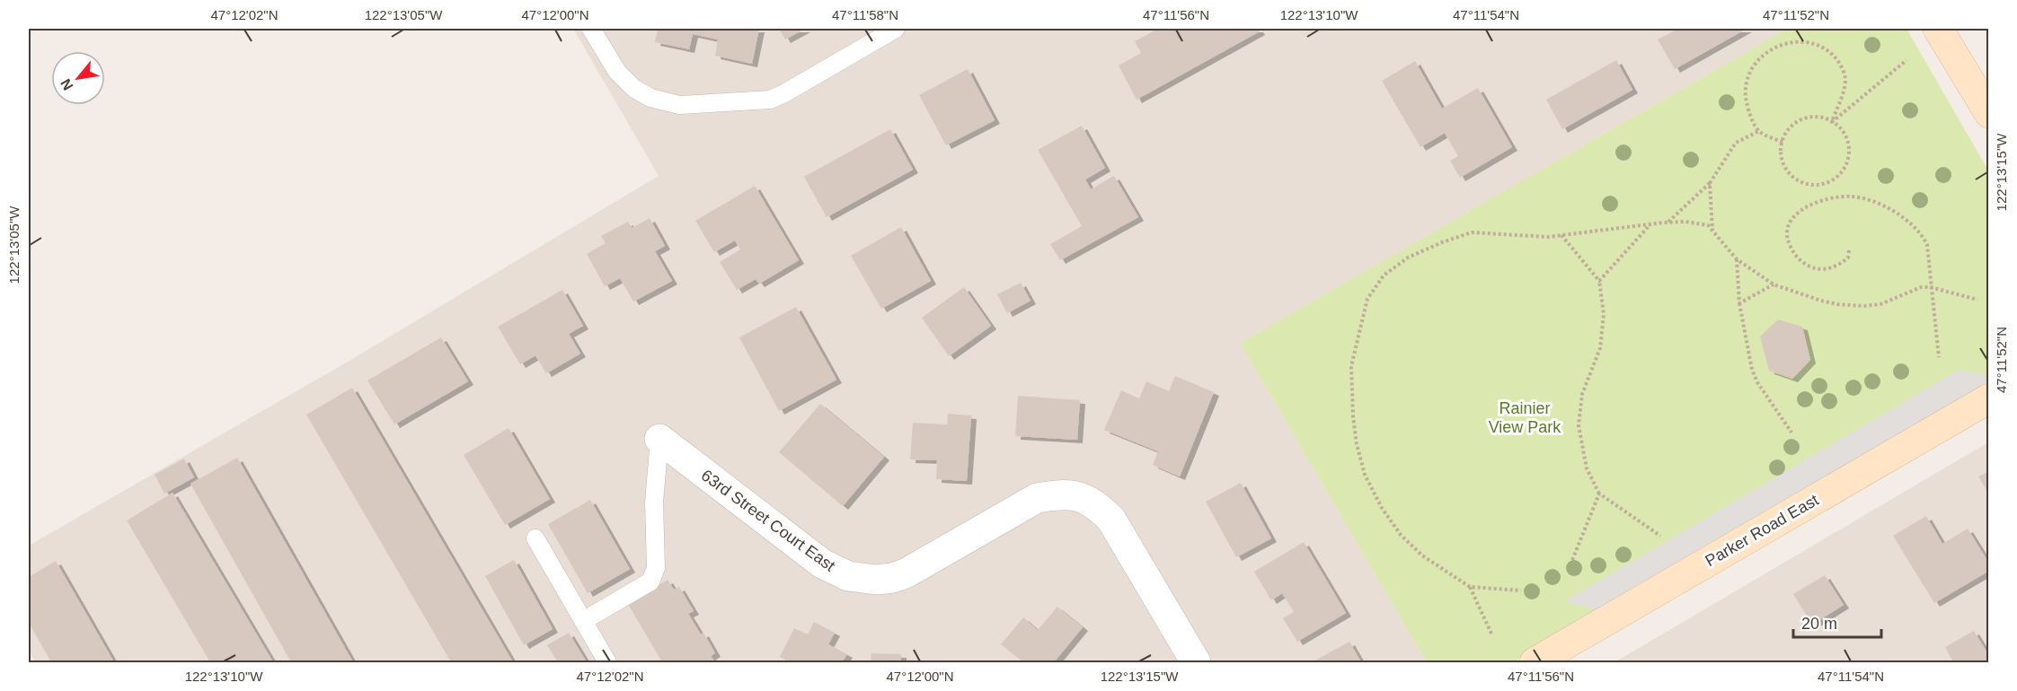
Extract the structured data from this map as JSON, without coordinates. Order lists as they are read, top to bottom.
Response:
{
  "streets": {
    "street": ["63rd Street Court East", "Parker Road East"]
  },
  "parks": ["Rainier View Park"],
  "scale_bar": "20 m",
  "north": "bottom left",
  "coordinates": [
    "47°12'02\"N",
    "122°13'05\"W",
    "47°12'00\"N",
    "47°11'58\"N",
    "47°11'56\"N",
    "122°13'10\"W",
    "47°11'54\"N",
    "47°11'52\"N",
    "122°13'15\"W"
  ]
}
